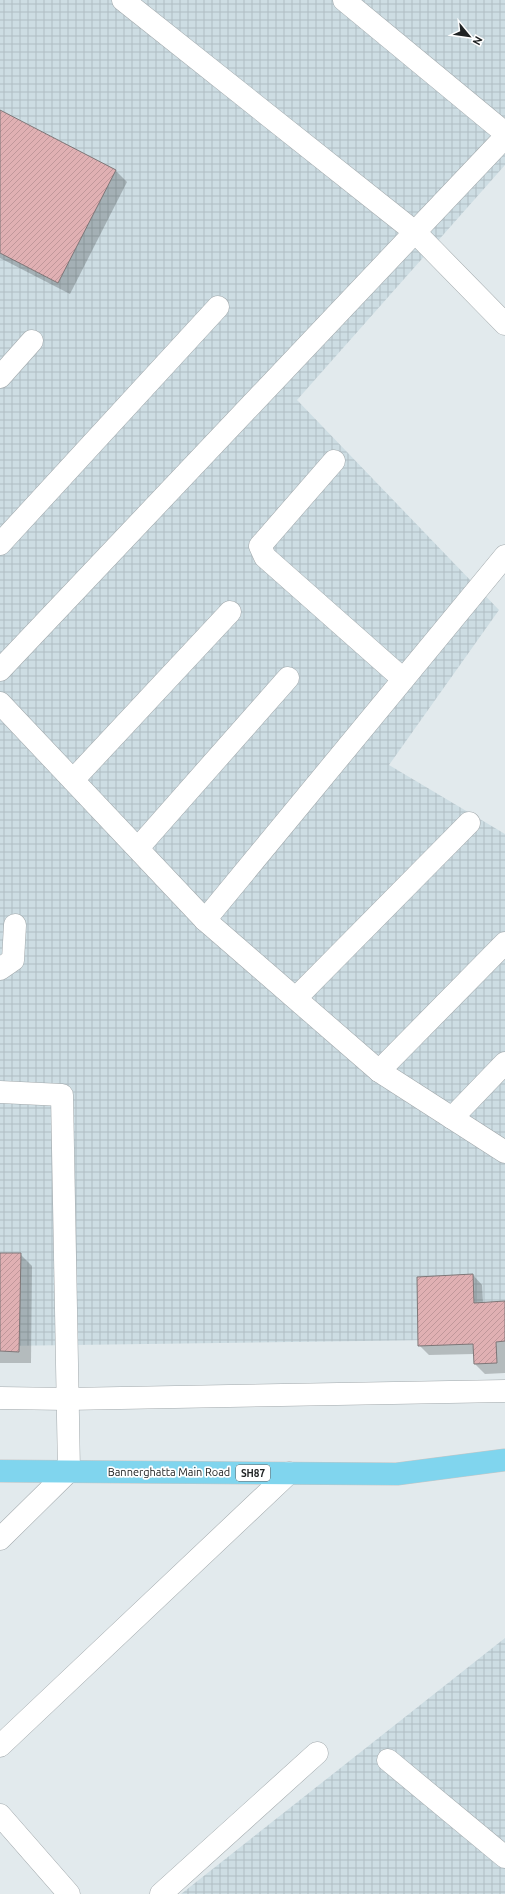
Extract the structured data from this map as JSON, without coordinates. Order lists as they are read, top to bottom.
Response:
{
  "streets": {
    "main road": ["Bannerghatta Main Road", "SH87"]
  },
  "north": "bottom right"
}
